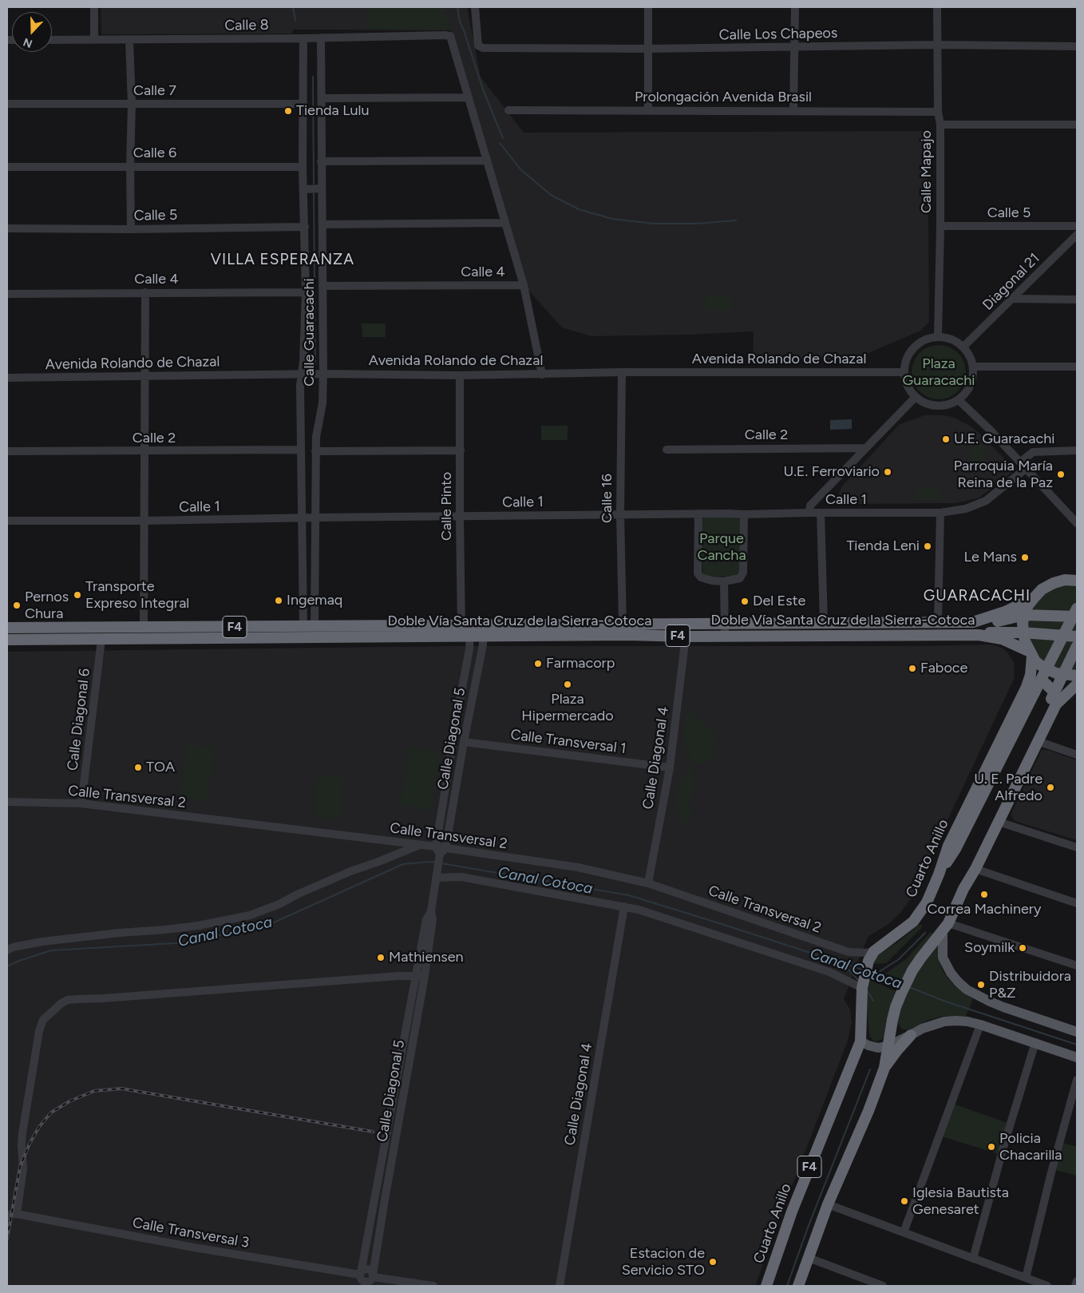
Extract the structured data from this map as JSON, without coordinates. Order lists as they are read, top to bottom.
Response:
{
  "streets": {
    "highway": ["Doble Vía Santa Cruz de la Sierra-Cotoca", "F4", "Cuarto Anillo"],
    "street": [
      "Calle 8",
      "Calle Los Chapeos",
      "Calle 7",
      "Prolongación Avenida Brasil",
      "Calle 6",
      "Calle Mapajo",
      "Calle 5",
      "Calle 4",
      "Diagonal 21",
      "Calle Guaracachi",
      "Avenida Rolando de Chazal",
      "Calle 2",
      "Calle 16",
      "Calle 1",
      "Calle Pinto",
      "Calle Diagonal 6",
      "Calle Diagonal 5",
      "Calle Transversal 1",
      "Calle Diagonal 4",
      "Calle Transversal 2",
      "Calle Transversal 3"
    ]
  },
  "crossings": [
    ["Calle 8", "Calle Guaracachi"],
    ["Calle Los Chapeos", "Calle Mapajo"],
    ["Calle 7", "Calle Guaracachi"],
    ["Prolongación Avenida Brasil", "Calle Mapajo"],
    ["Calle 6", "Calle Guaracachi"],
    ["Calle Mapajo", "Calle 5"],
    ["Calle Mapajo", "Diagonal 21"],
    ["Calle Mapajo", "Avenida Rolando de Chazal"],
    ["Calle 5", "Calle Guaracachi"],
    ["Calle 4", "Calle Guaracachi"],
    ["Diagonal 21", "Avenida Rolando de Chazal"],
    ["Calle Guaracachi", "Avenida Rolando de Chazal"],
    ["Calle Guaracachi", "Calle 2"],
    ["Calle Guaracachi", "Calle 1"],
    ["Calle Guaracachi", "Doble Vía Santa Cruz de la Sierra-Cotoca"],
    ["Avenida Rolando de Chazal", "Calle 16"],
    ["Avenida Rolando de Chazal", "Calle Pinto"],
    ["Calle 16", "Calle 1"],
    ["Calle 16", "Doble Vía Santa Cruz de la Sierra-Cotoca"],
    ["Calle 1", "Calle Pinto"],
    ["Calle Pinto", "Doble Vía Santa Cruz de la Sierra-Cotoca"],
    ["Calle Pinto", "Calle Diagonal 5"],
    ["Doble Vía Santa Cruz de la Sierra-Cotoca", "F4"],
    ["Doble Vía Santa Cruz de la Sierra-Cotoca", "Calle Diagonal 6"],
    ["Doble Vía Santa Cruz de la Sierra-Cotoca", "Calle Diagonal 5"],
    ["Doble Vía Santa Cruz de la Sierra-Cotoca", "Calle Diagonal 4"],
    ["F4", "Cuarto Anillo"],
    ["Calle Diagonal 6", "Calle Transversal 2"],
    ["Calle Diagonal 5", "Calle Transversal 1"],
    ["Calle Diagonal 5", "Calle Transversal 2"],
    ["Calle Diagonal 5", "Calle Transversal 3"],
    ["Calle Transversal 1", "Calle Diagonal 4"],
    ["Calle Diagonal 4", "Calle Transversal 2"],
    ["Calle Transversal 2", "Cuarto Anillo"]
  ],
  "districts": ["VILLA ESPERANZA", "GUARACACHI"],
  "water": ["Canal Cotoca"],
  "parks": ["Plaza Guaracachi", "Parque Cancha"],
  "places": [
    "Tienda Lulu",
    "U.E. Guaracachi",
    "U.E. Ferroviario",
    "Parroquia María Reina de la Paz",
    "Tienda Leni",
    "Le Mans",
    "Transporte Expreso Integral",
    "Ingemaq",
    "Del Este",
    "Pernos Chura",
    "Farmacorp",
    "Faboce",
    "Plaza Hipermercado",
    "TOA",
    "U. E. Padre Alfredo",
    "Correa Machinery",
    "Soymilk",
    "Mathiensen",
    "Distribuidora P&Z",
    "Policia Chacarilla",
    "Iglesia Bautista Genesaret",
    "Estacion de Servicio STO"
  ],
  "north": "bottom"
}
